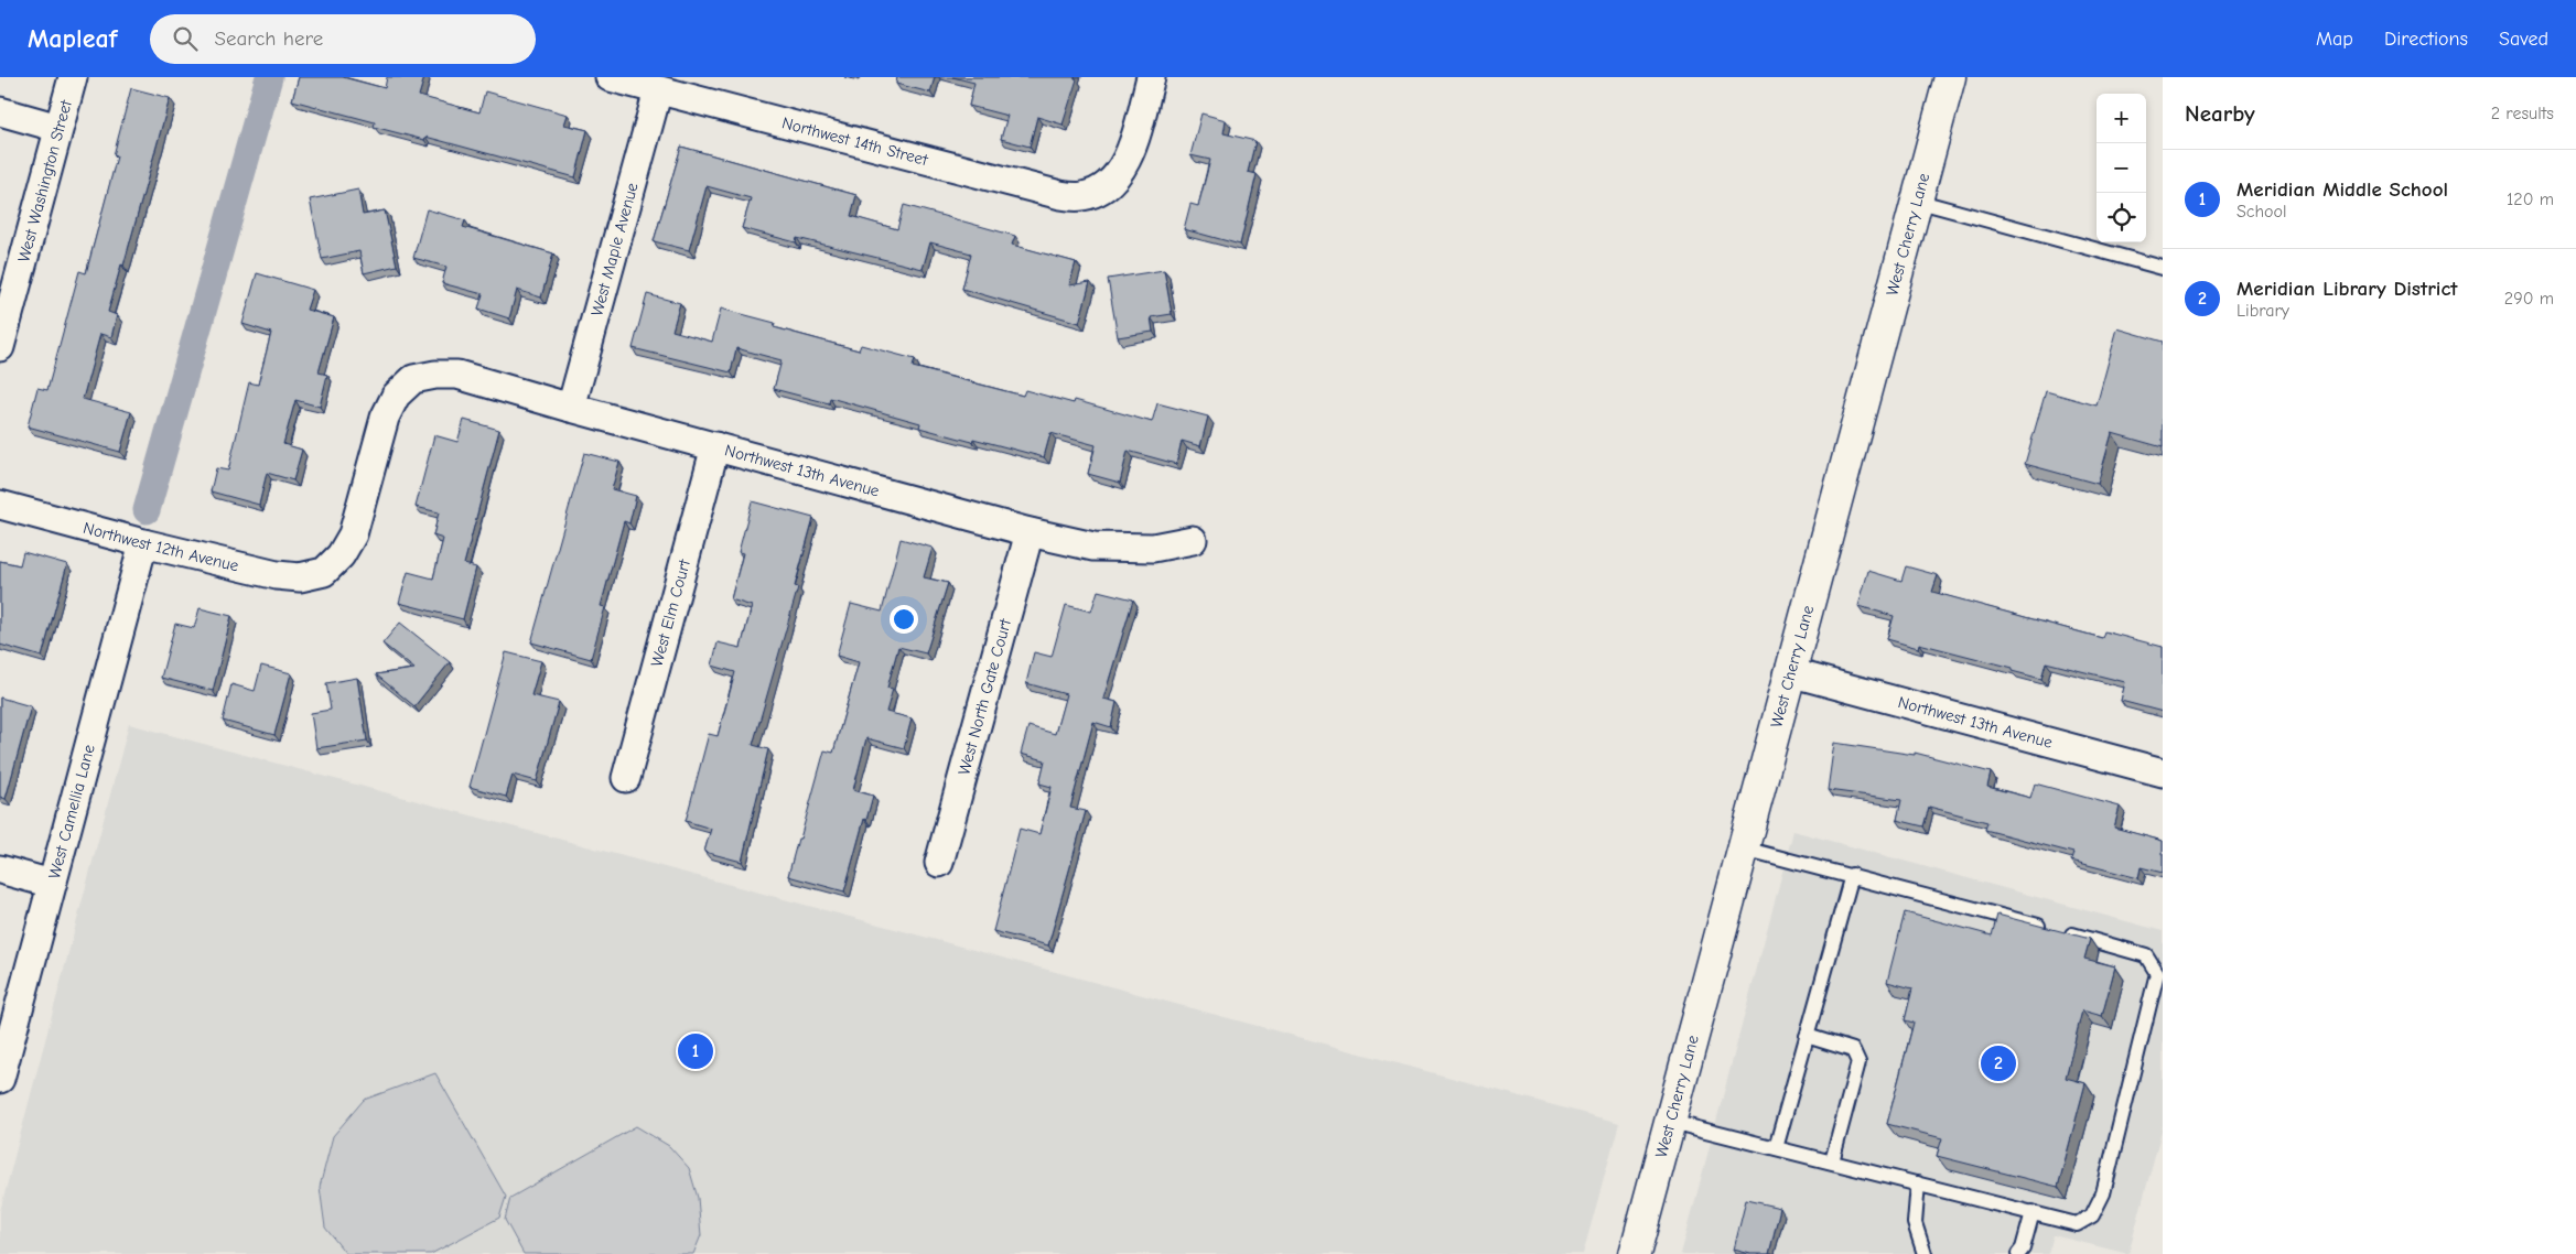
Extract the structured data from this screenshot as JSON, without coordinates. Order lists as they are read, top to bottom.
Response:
{
  "streets": {
    "main road": ["West Cherry Lane"],
    "street": [
      "Northwest 14th Street",
      "West Washington Street",
      "West Maple Avenue",
      "Northwest 13th Avenue",
      "Northwest 12th Avenue",
      "West Elm Court",
      "West North Gate Court",
      "West Camellia Lane"
    ]
  },
  "crossings": [
    ["Northwest 14th Street", "West Maple Avenue"],
    ["West Cherry Lane", "Northwest 13th Avenue"],
    ["West Maple Avenue", "Northwest 13th Avenue"],
    ["Northwest 13th Avenue", "Northwest 12th Avenue"],
    ["Northwest 13th Avenue", "West Elm Court"],
    ["Northwest 13th Avenue", "West North Gate Court"],
    ["Northwest 12th Avenue", "West Camellia Lane"]
  ],
  "page": {
    "header": "Mapleaf",
    "search": "Search here",
    "nav": ["Map", "Directions", "Saved"],
    "heading": ["Nearby", "2 results"],
    "map_buttons": ["+", "−"],
    "list": [
      {
        "mark": "1",
        "name": "Meridian Middle School",
        "note": "School",
        "value": "120 m"
      },
      {
        "mark": "2",
        "name": "Meridian Library District",
        "note": "Library",
        "value": "290 m"
      }
    ],
    "pins": ["1", "2"]
  }
}
